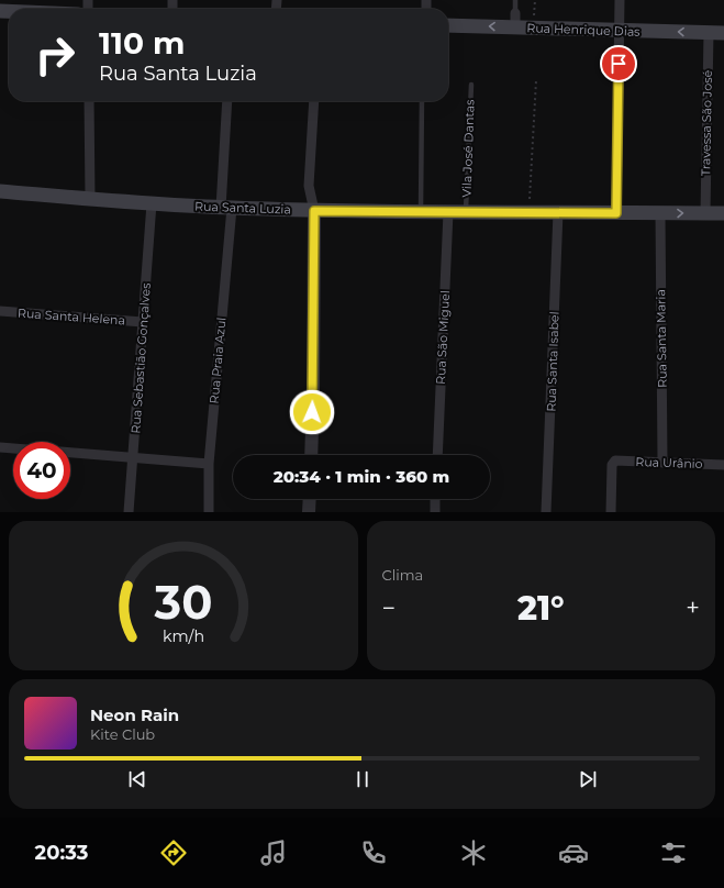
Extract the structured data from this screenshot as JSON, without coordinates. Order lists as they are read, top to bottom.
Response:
{
  "streets": {
    "main road": ["Rua Henrique Dias", "Rua Santa Luzia"],
    "street": [
      "Travessa São José",
      "Rua Santa Helena",
      "Rua São Miguel",
      "Rua Santa Maria",
      "Rua Sebastião Gonçalves",
      "Rua Praia Azul",
      "Rua Santa Isabel",
      "Rua Urânio"
    ],
    "lane": ["Vila José Dantas"]
  },
  "crossings": [
    ["Rua Henrique Dias", "Travessa São José"],
    ["Travessa São José", "Rua Santa Luzia"],
    ["Vila José Dantas", "Rua Santa Luzia"],
    ["Rua Santa Luzia", "Rua São Miguel"],
    ["Rua Santa Luzia", "Rua Santa Maria"],
    ["Rua Santa Luzia", "Rua Sebastião Gonçalves"],
    ["Rua Santa Luzia", "Rua Praia Azul"],
    ["Rua Santa Luzia", "Rua Santa Isabel"],
    ["Rua Santa Helena", "Rua Sebastião Gonçalves"],
    ["Rua Santa Maria", "Rua Urânio"]
  ],
  "one_way": ["Rua Henrique Dias"],
  "page": {
    "turn": ["110 m", "Rua Santa Luzia"],
    "limit": "40",
    "trip": "20:34 · 1 min · 360 m",
    "tile": "Clima",
    "heat": ["−", "21°", "+"],
    "song": ["Neon Rain", "Kite Club"],
    "tabs": "20:33",
    "gauge": ["30", "km/h"]
  }
}
